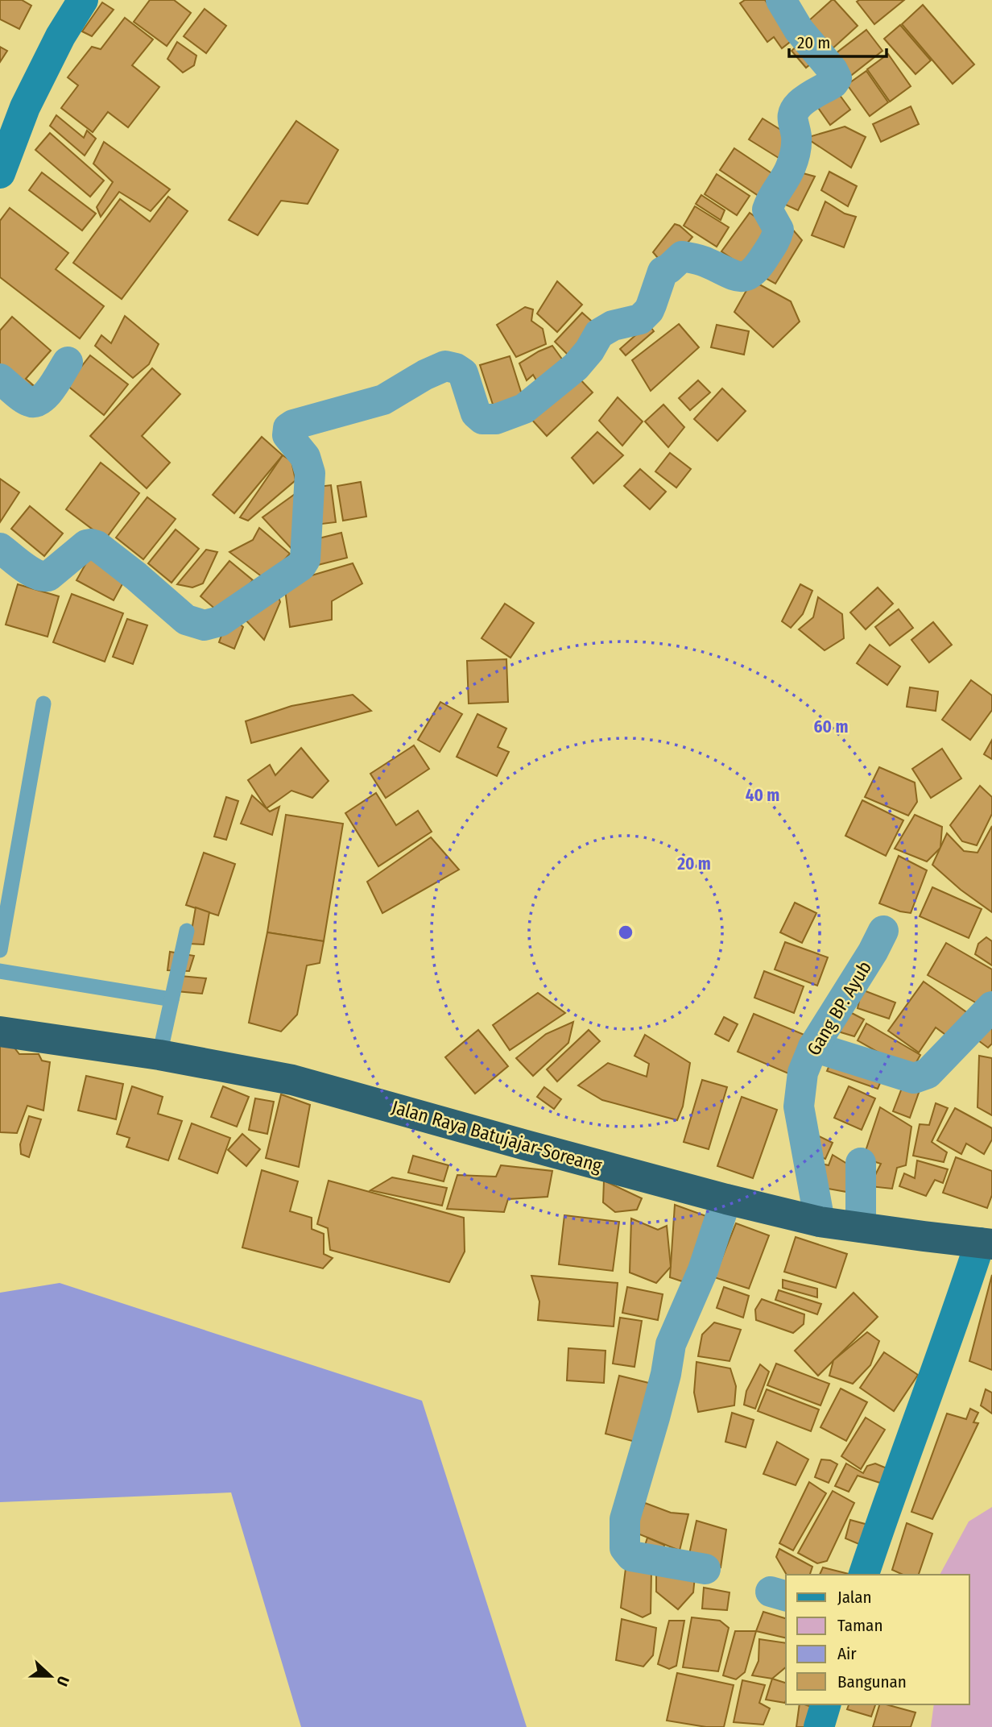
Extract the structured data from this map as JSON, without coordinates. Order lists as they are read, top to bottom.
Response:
{
  "streets": {
    "highway": ["Jalan Raya Batujajar-Soreang"],
    "street": ["Gang BP. Ayub"]
  },
  "crossings": [
    ["Gang BP. Ayub", "Jalan Raya Batujajar-Soreang"]
  ],
  "legend": [
    "Jalan",
    "Taman",
    "Air",
    "Bangunan"
  ],
  "scale_bar": "20 m",
  "north": "right",
  "rings": ["60 m", "40 m", "20 m"]
}
